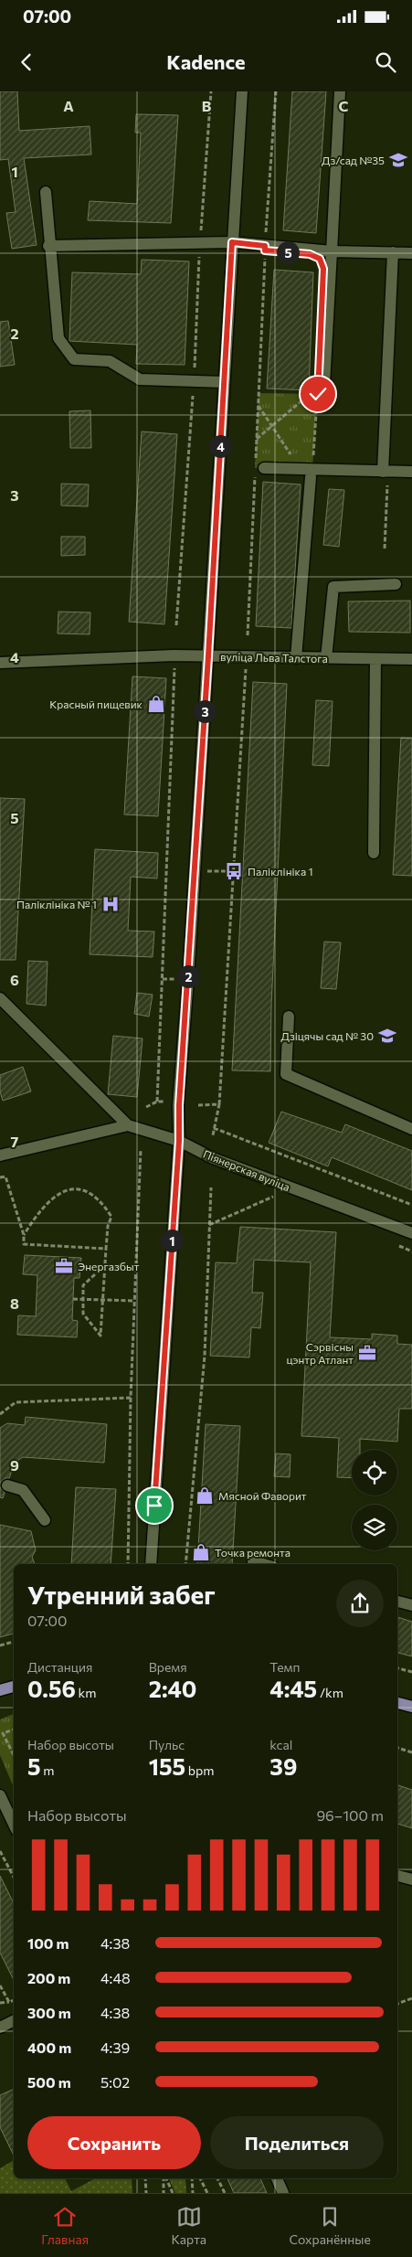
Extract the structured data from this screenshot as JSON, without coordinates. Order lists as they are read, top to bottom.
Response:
{
  "streets": {
    "street": ["вуліца Льва Талстога", "Піянерская вуліца"]
  },
  "places": {
    "school or university": ["Дз/сад №35", "Дзіцячы сад № 30"],
    "shop": ["Красный пищевик", "Мясной Фаворит", "Точка ремонта"],
    "bus stop": ["Паліклініка 1"],
    "hospital": ["Паліклініка № 1"],
    "office": ["Энергазбыт", "Сэрвісны цэнтр Атлант"]
  },
  "page": {
    "status": "07:00",
    "header": "Kadence",
    "pins": [
      "5",
      "4",
      "3",
      "2",
      "1"
    ],
    "heading": ["Утренний забег", "07:00"],
    "stats": [
      ["Дистанция", "0.56 km"],
      ["Время", "2:40"],
      ["Темп", "4:45 /km"],
      ["Набор высоты", "5 m"],
      ["Пульс", "155 bpm"],
      ["kcal", "39"]
    ],
    "chart": ["Набор высоты", "96–100 m"],
    "list": [
      {
        "name": "100 m",
        "note": "4:38"
      },
      {
        "name": "200 m",
        "note": "4:48"
      },
      {
        "name": "300 m",
        "note": "4:38"
      },
      {
        "name": "400 m",
        "note": "4:39"
      },
      {
        "name": "500 m",
        "note": "5:02"
      }
    ],
    "buttons": ["Сохранить", "Поделиться"],
    "tabs": ["Главная", "Карта", "Сохранённые"]
  },
  "grid": {
    "columns": ["A", "B", "C"],
    "rows": [
      "1",
      "2",
      "3",
      "4",
      "5",
      "6",
      "7",
      "8",
      "9"
    ]
  }
}
